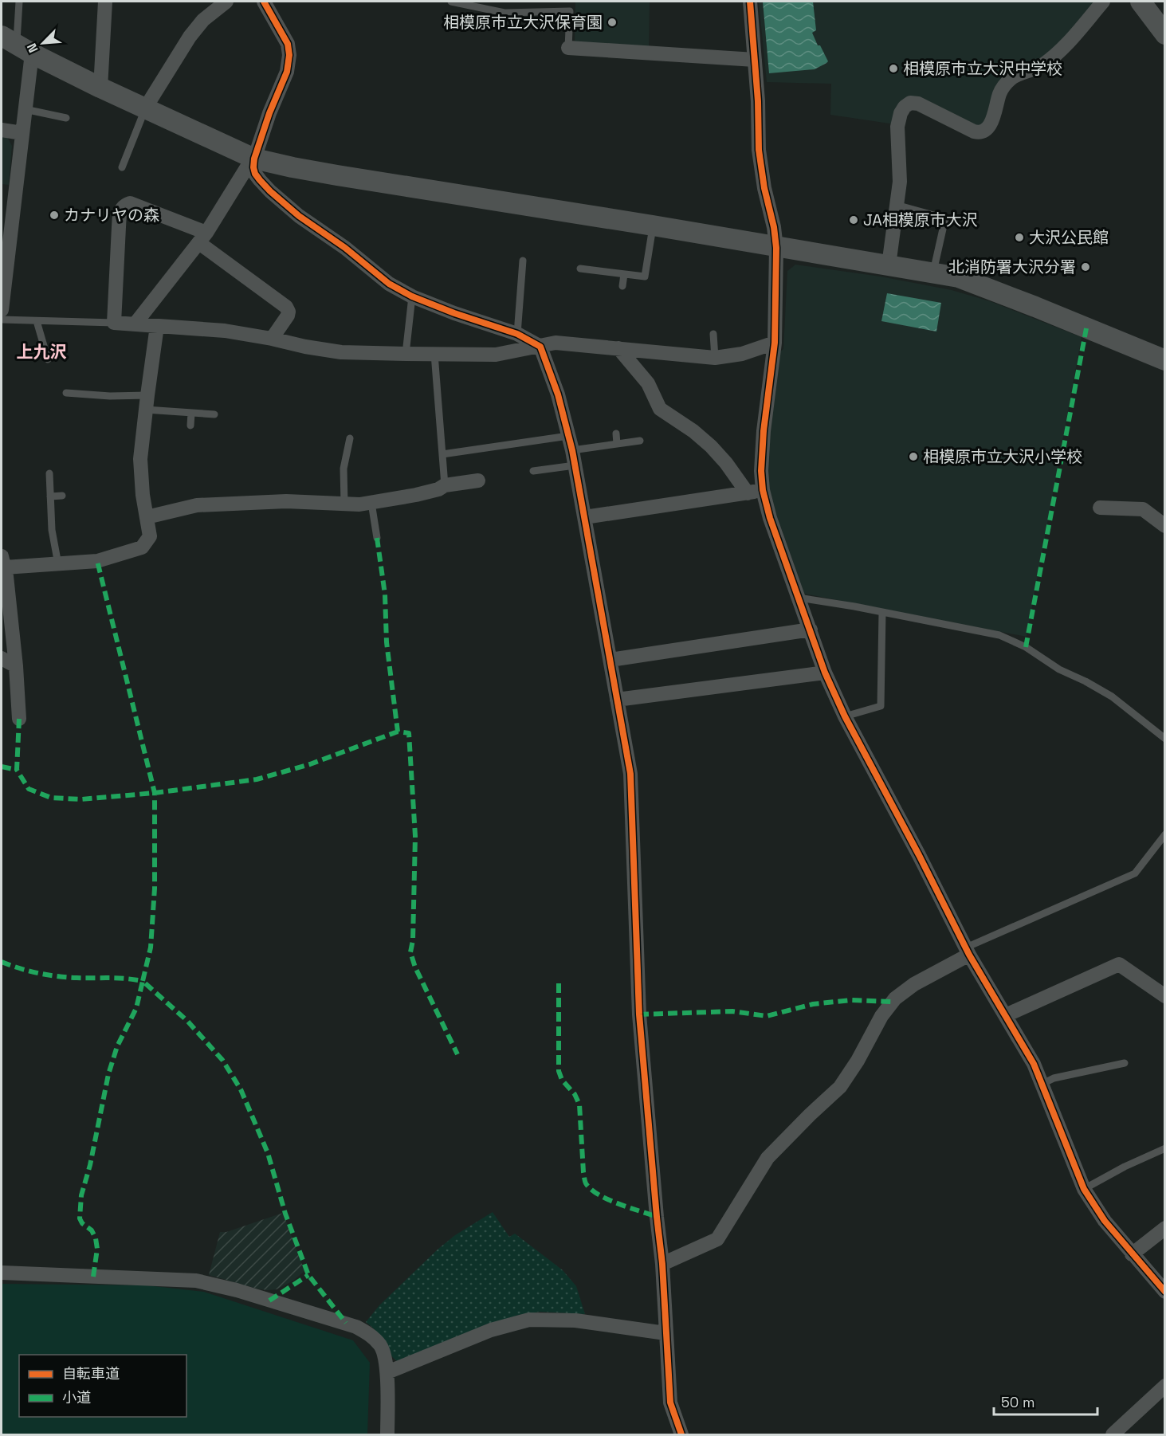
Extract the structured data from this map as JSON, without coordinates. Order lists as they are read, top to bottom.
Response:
{
  "districts": ["上九沢"],
  "places": [
    "相模原市立大沢保育園",
    "相模原市立大沢中学校",
    "カナリヤの森",
    "JA相模原市大沢",
    "大沢公民館",
    "北消防署大沢分署",
    "相模原市立大沢小学校"
  ],
  "legend": ["自転車道", "小道"],
  "scale_bar": "50 m",
  "north": "bottom left"
}
